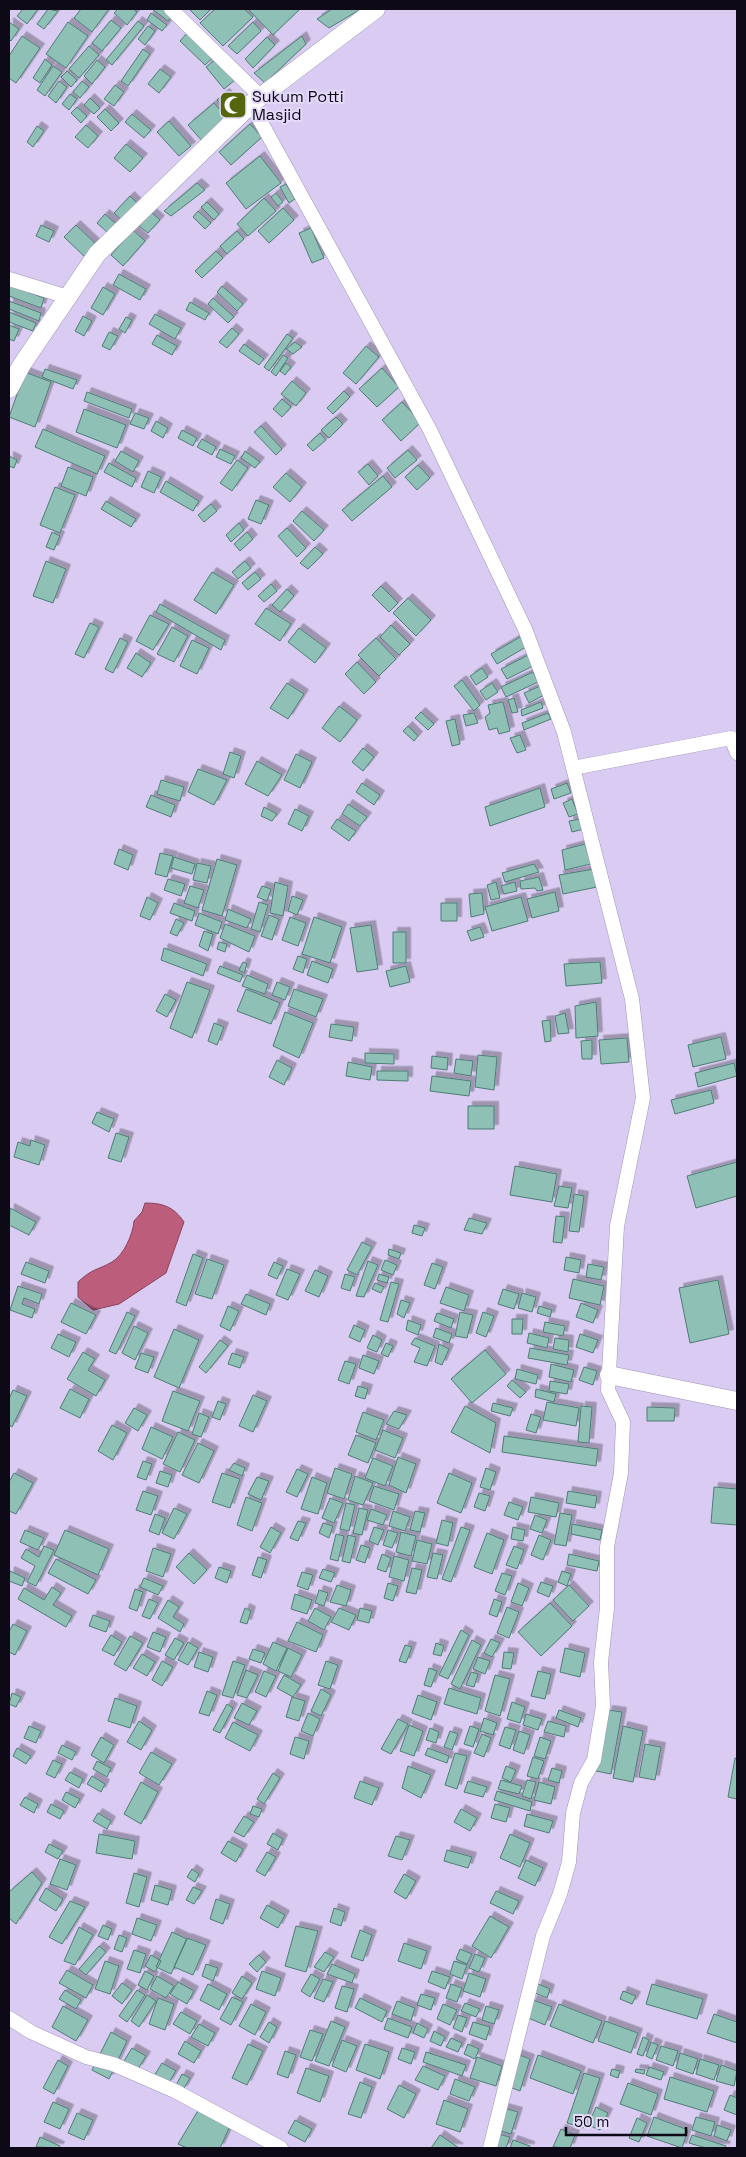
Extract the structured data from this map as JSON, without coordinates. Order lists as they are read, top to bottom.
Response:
{
  "places": {
    "mosque": ["Sukum Potti Masjid"]
  },
  "scale_bar": "50 m"
}
